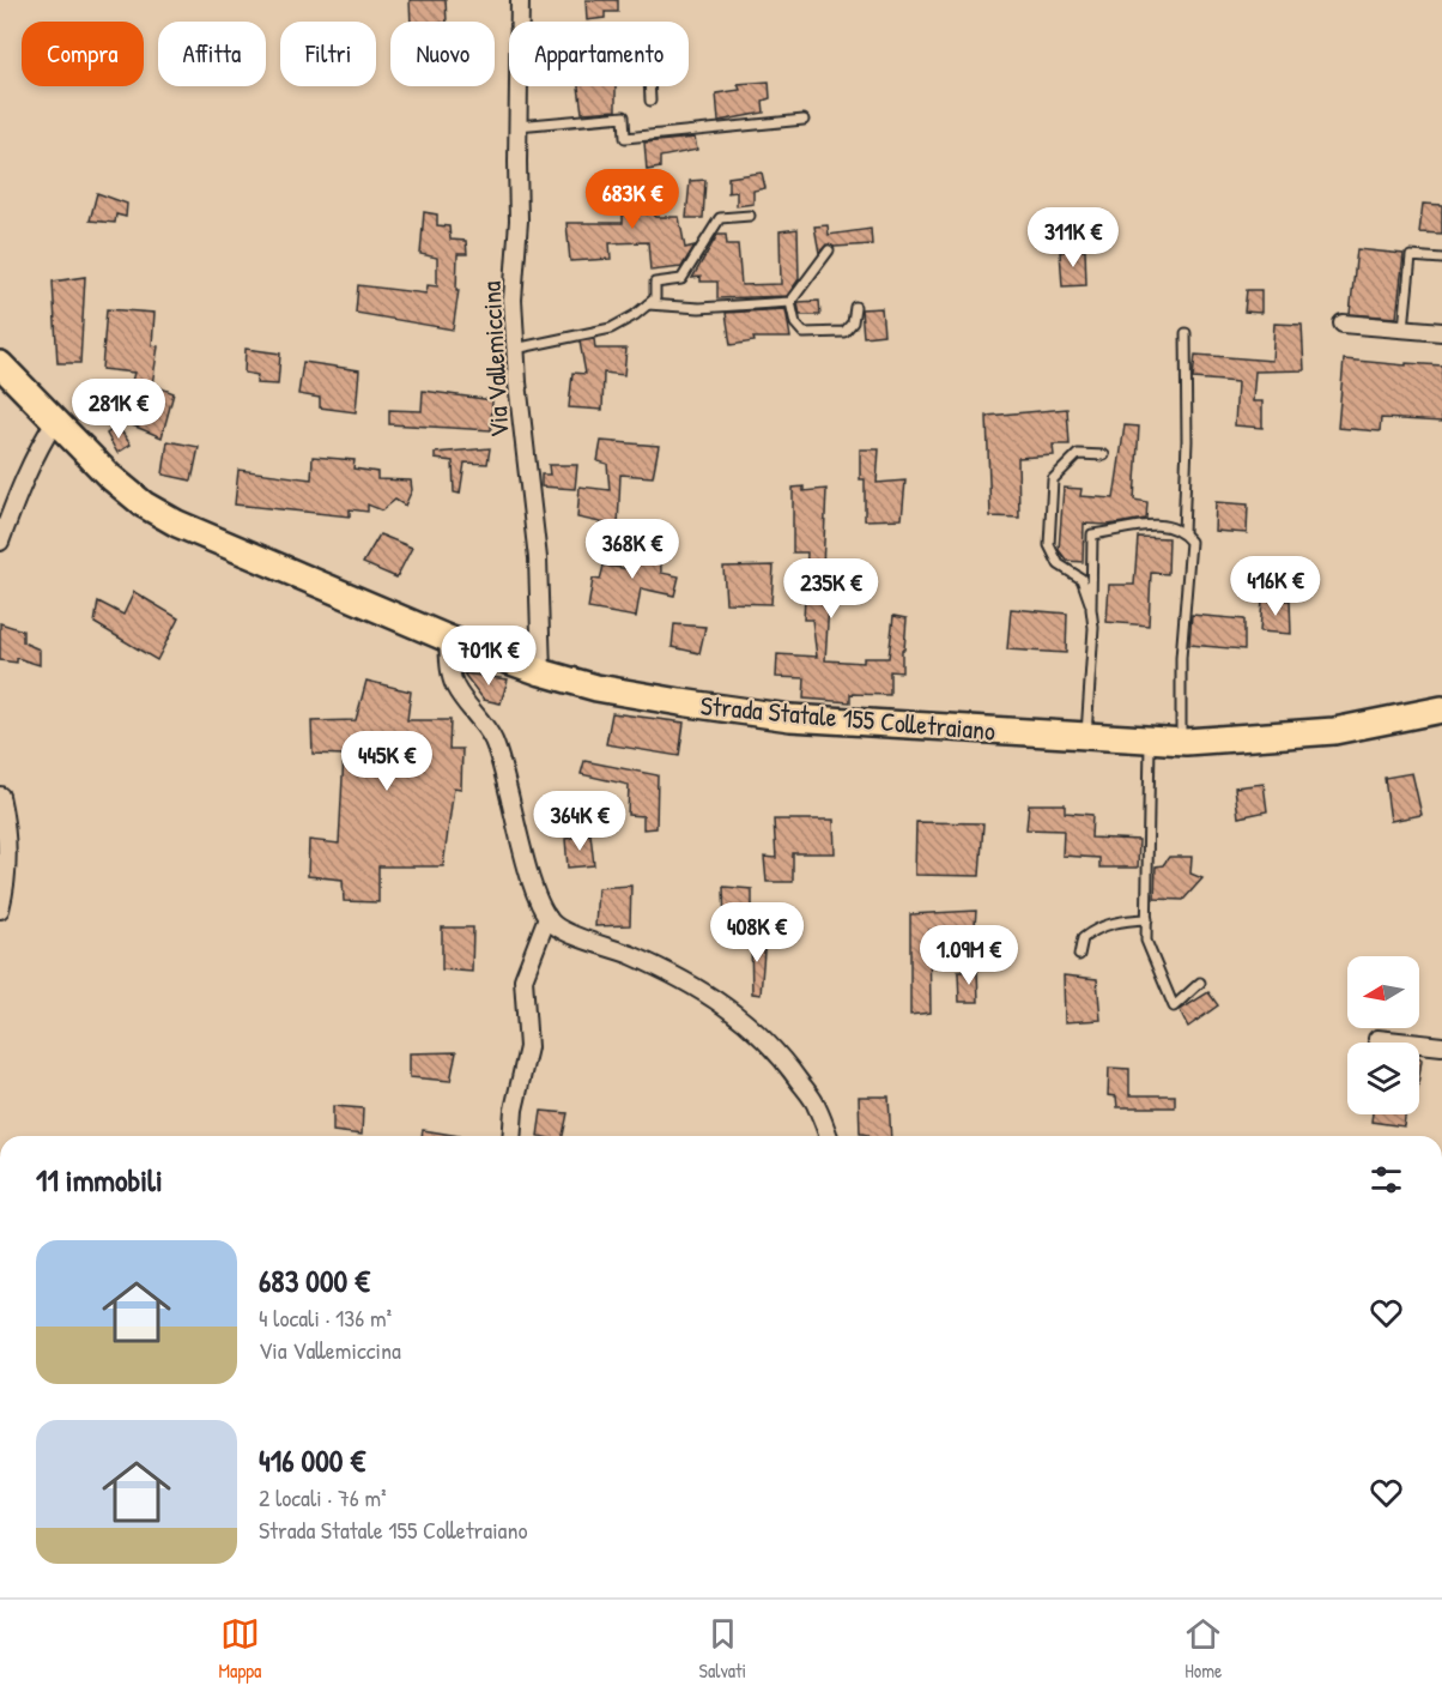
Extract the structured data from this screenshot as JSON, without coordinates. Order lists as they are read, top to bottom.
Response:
{
  "streets": {
    "main road": ["Strada Statale 155 Colletraiano"],
    "street": ["Via Vallemiccina"]
  },
  "crossings": [
    ["Via Vallemiccina", "Strada Statale 155 Colletraiano"]
  ],
  "north": "left",
  "page": {
    "chip": [
      "Compra",
      "Affitta",
      "Filtri",
      "Nuovo",
      "Appartamento"
    ],
    "price": [
      "683K €",
      "311K €",
      "281K €",
      "368K €",
      "416K €",
      "235K €",
      "701K €",
      "445K €",
      "364K €",
      "408K €",
      "1.09M €"
    ],
    "heading": "11 immobili",
    "list": [
      {
        "name": "683 000 €",
        "note": "4 locali · 136 m² · Via Vallemiccina"
      },
      {
        "name": "416 000 €",
        "note": "2 locali · 76 m² · Strada Statale 155 Colletraiano"
      }
    ],
    "tabs": ["Mappa", "Salvati", "Home"]
  }
}
